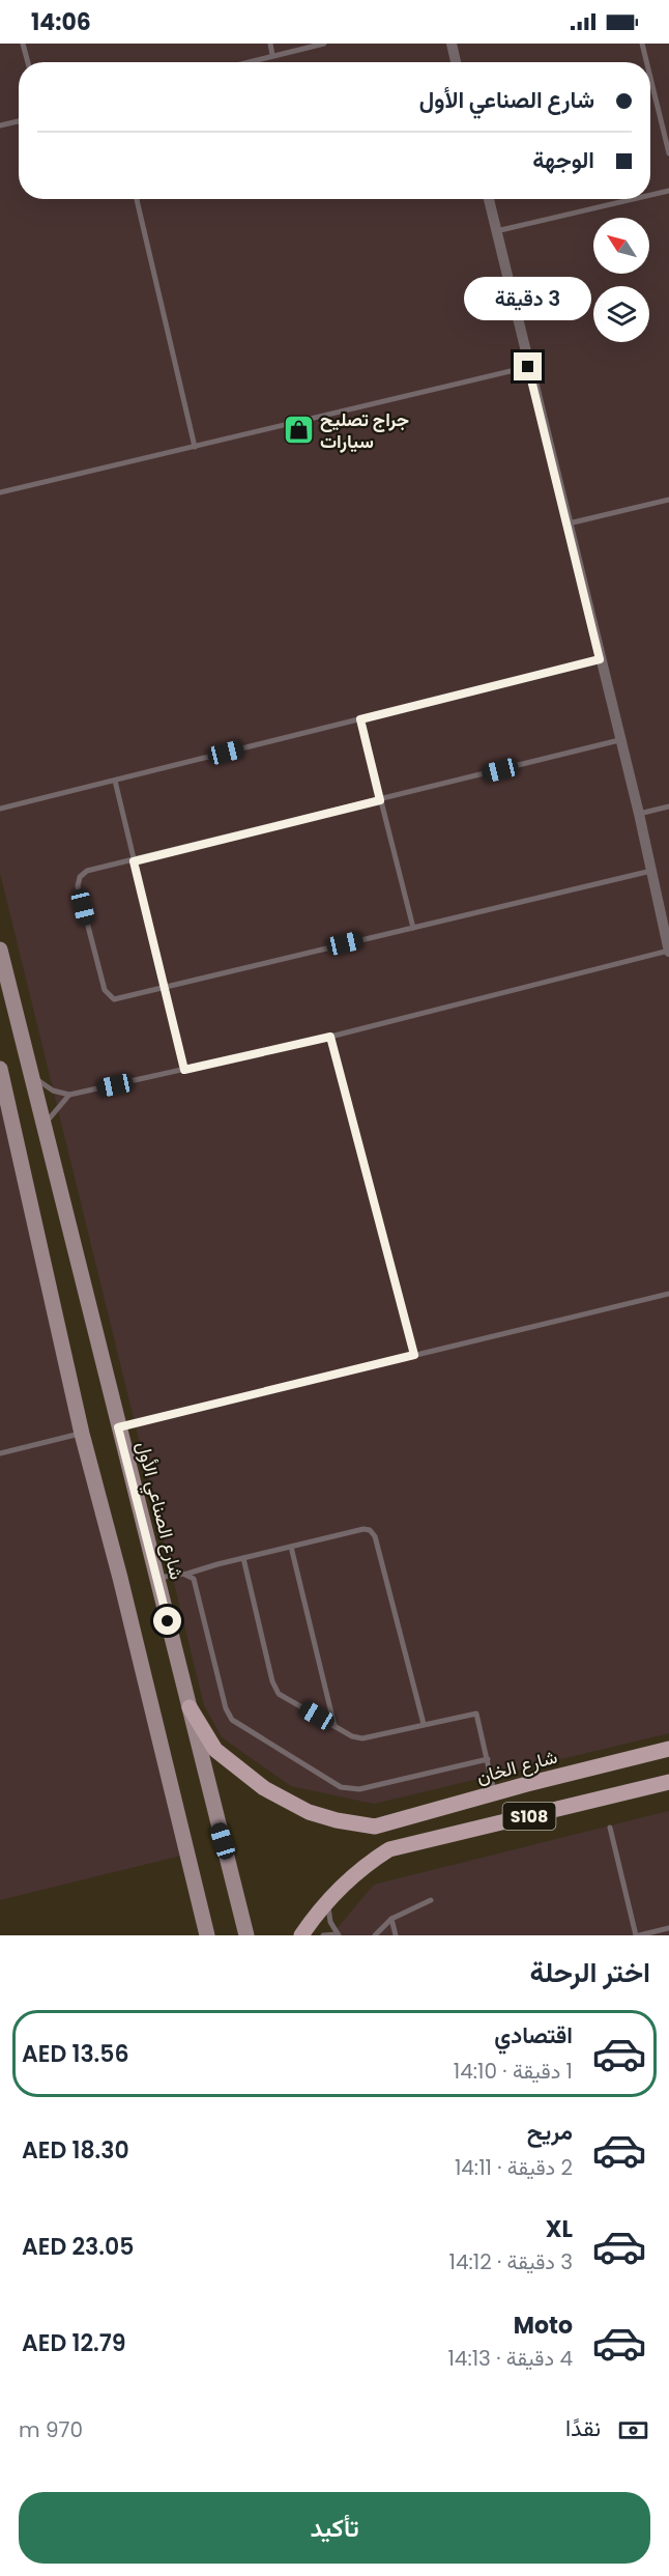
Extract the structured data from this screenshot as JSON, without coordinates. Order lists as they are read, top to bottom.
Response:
{
  "streets": {
    "main road": ["شارع الصناعي الأول", "شارع الخان", "S108"]
  },
  "crossings": [
    ["شارع الصناعي الأول", "شارع الخان"]
  ],
  "places": {
    "shop": ["جراج تصليح سيارات"]
  },
  "north": "top left",
  "page": {
    "status": "14:06",
    "banner": ["شارع الصناعي الأول", "الوجهة"],
    "bubble": "3 دقيقة",
    "heading": "اختر الرحلة",
    "list": [
      {
        "name": "اقتصادي",
        "note": "1 دقيقة · 14:10",
        "value": "AED 13.56"
      },
      {
        "name": "مريح",
        "note": "2 دقيقة · 14:11",
        "value": "AED 18.30"
      },
      {
        "name": "XL",
        "note": "3 دقيقة · 14:12",
        "value": "AED 23.05"
      },
      {
        "name": "Moto",
        "note": "4 دقيقة · 14:13",
        "value": "AED 12.79"
      }
    ],
    "pay": ["نقدًا", "970 m"],
    "buttons": "تأكيد"
  }
}
